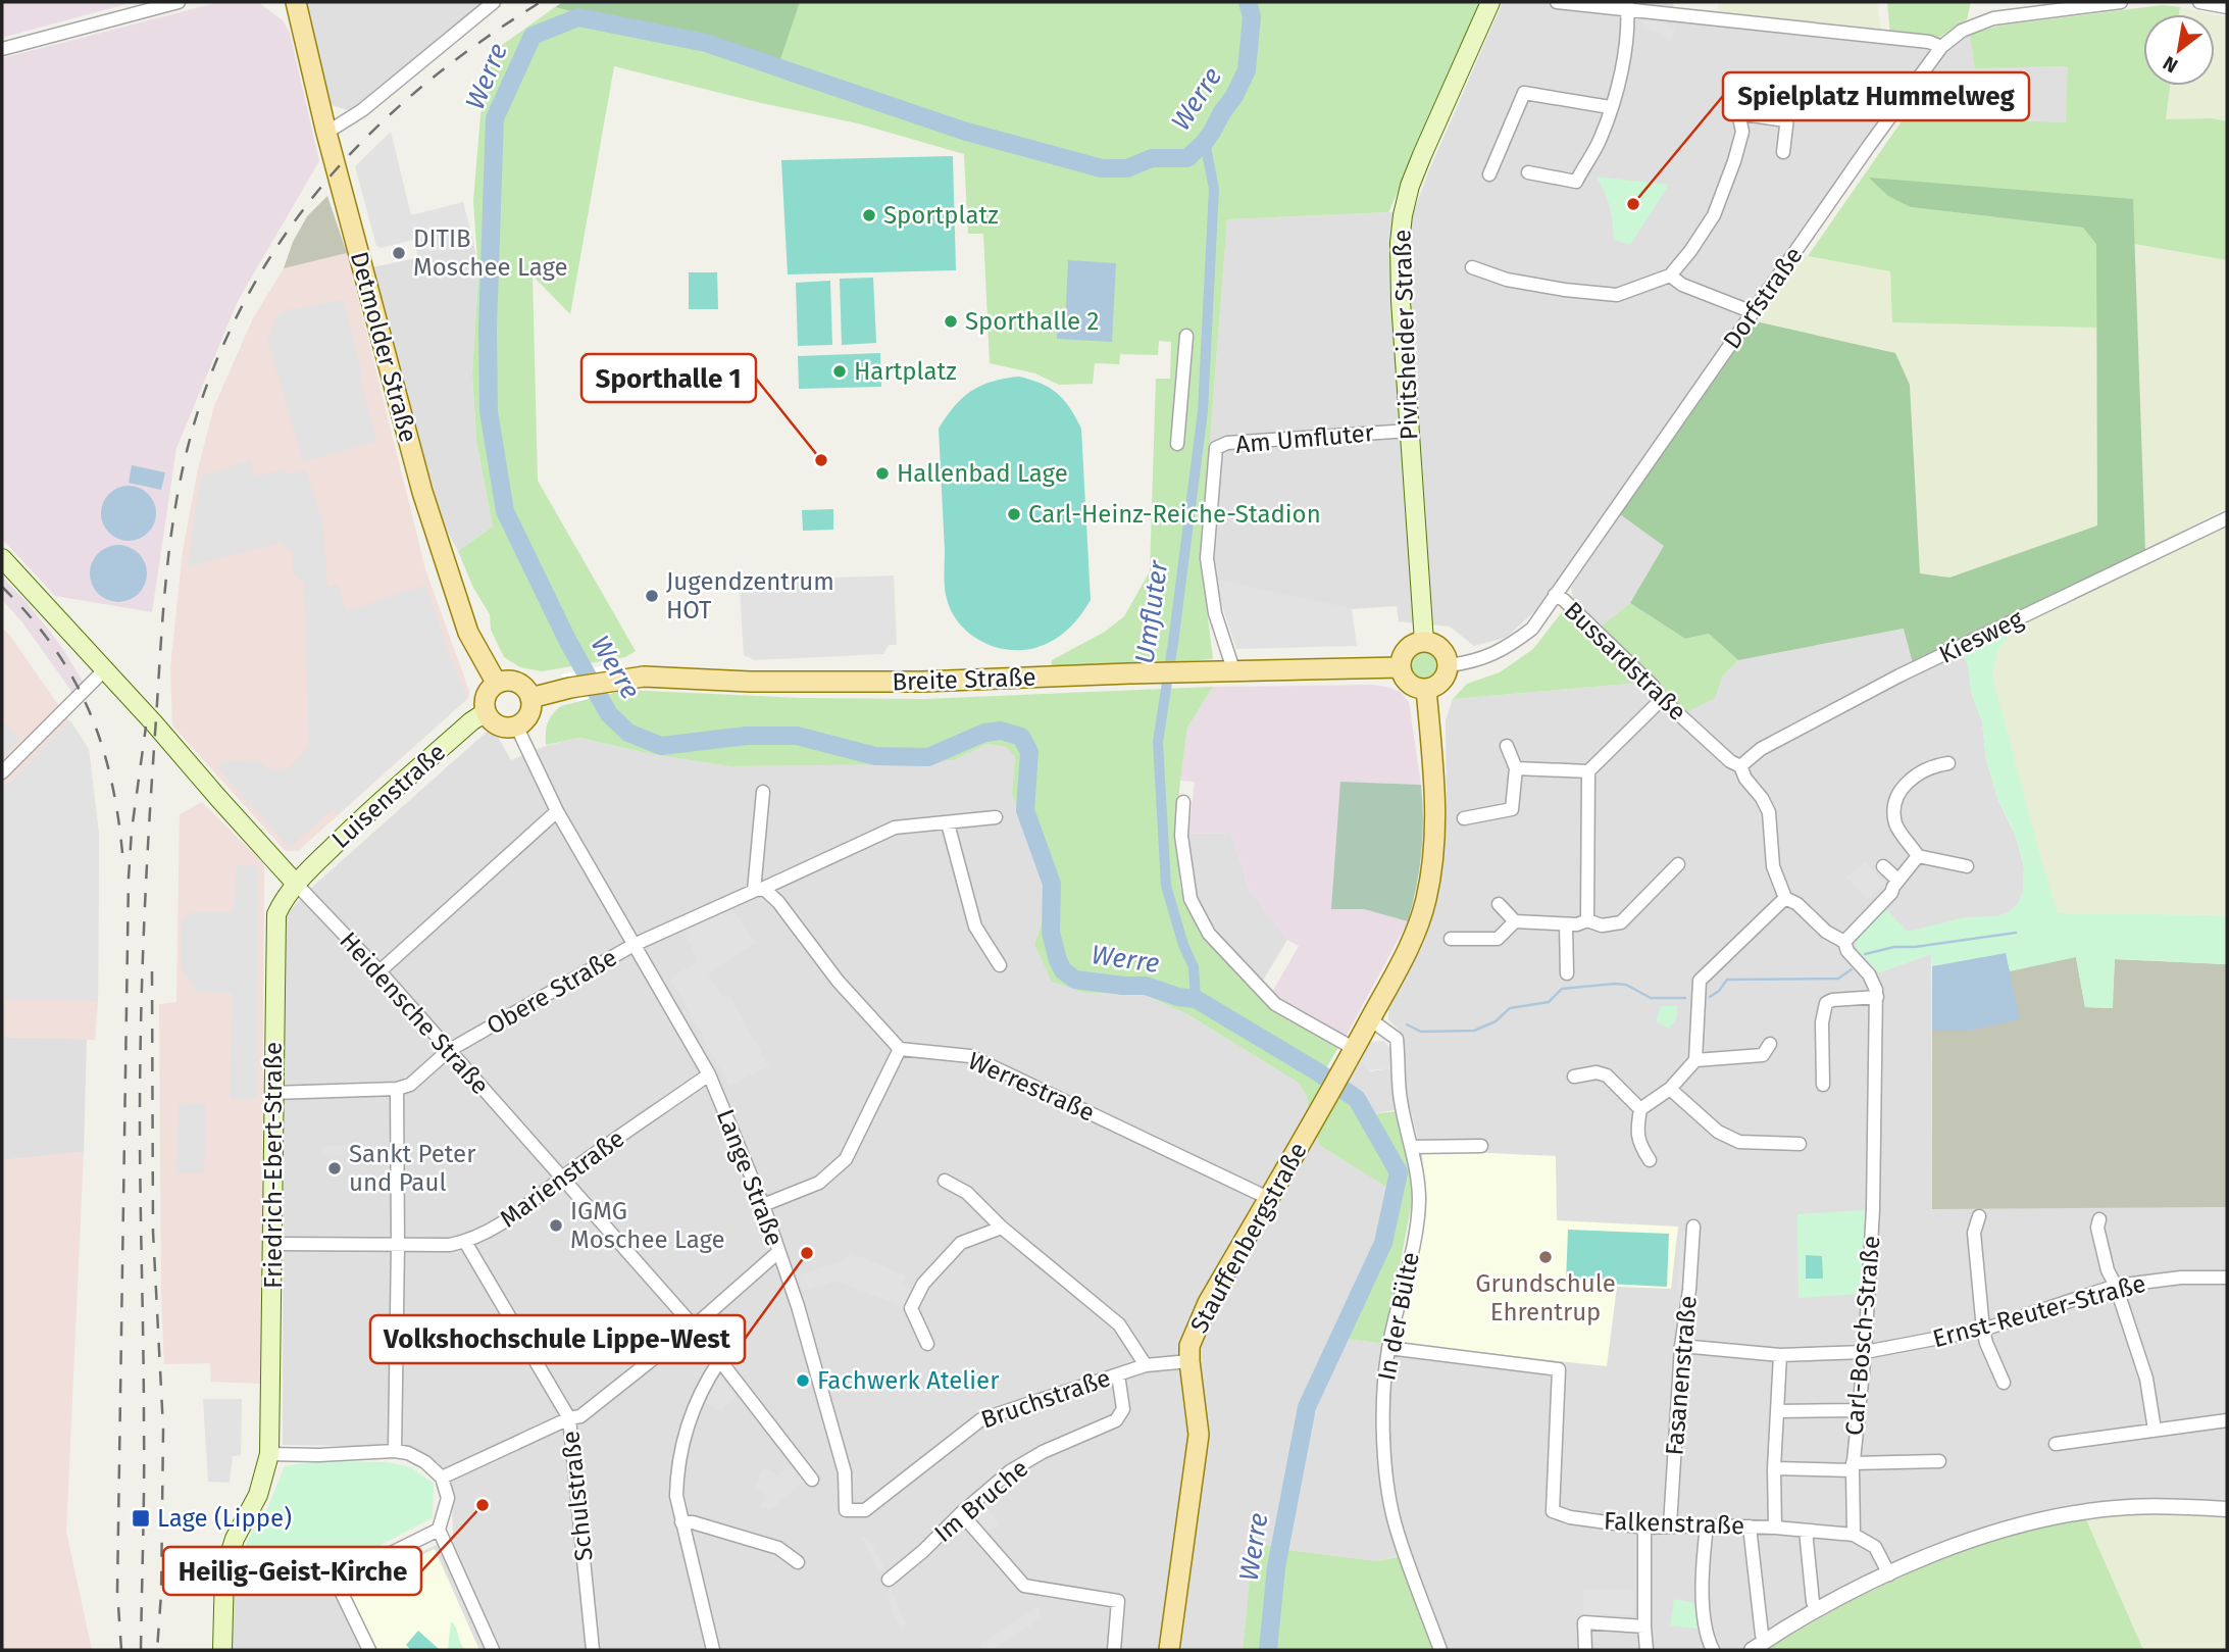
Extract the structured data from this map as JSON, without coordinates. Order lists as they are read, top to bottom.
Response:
{
  "streets": {
    "main road": [
      "Pivitsheider Straße",
      "Detmolder Straße",
      "Breite Straße",
      "Luisenstraße",
      "Heidensche Straße",
      "Friedrich-Ebert-Straße",
      "Stauffenbergstraße"
    ],
    "street": [
      "Dorfstraße",
      "Am Umfluter",
      "Kiesweg",
      "Bussardstraße",
      "Obere Straße",
      "Werrestraße",
      "Lange Straße",
      "Marienstraße",
      "Ernst-Reuter-Straße",
      "In der Bülte",
      "Carl-Bosch-Straße",
      "Fasanenstraße",
      "Bruchstraße",
      "Schulstraße",
      "Im Bruche",
      "Falkenstraße"
    ]
  },
  "crossings": [
    ["Dorfstraße", "Pivitsheider Straße"],
    ["Dorfstraße", "Bussardstraße"],
    ["Dorfstraße", "Breite Straße"],
    ["Pivitsheider Straße", "Am Umfluter"],
    ["Pivitsheider Straße", "Breite Straße"],
    ["Detmolder Straße", "Breite Straße"],
    ["Detmolder Straße", "Luisenstraße"],
    ["Am Umfluter", "Breite Straße"],
    ["Kiesweg", "Bussardstraße"],
    ["Breite Straße", "Luisenstraße"],
    ["Luisenstraße", "Heidensche Straße"],
    ["Luisenstraße", "Friedrich-Ebert-Straße"],
    ["Obere Straße", "Heidensche Straße"],
    ["Obere Straße", "Lange Straße"],
    ["Heidensche Straße", "Friedrich-Ebert-Straße"],
    ["Heidensche Straße", "Marienstraße"],
    ["Werrestraße", "Stauffenbergstraße"],
    ["Friedrich-Ebert-Straße", "Marienstraße"],
    ["Lange Straße", "Marienstraße"],
    ["Lange Straße", "Bruchstraße"],
    ["Marienstraße", "Schulstraße"],
    ["Stauffenbergstraße", "Bruchstraße"],
    ["Ernst-Reuter-Straße", "Carl-Bosch-Straße"],
    ["Ernst-Reuter-Straße", "Fasanenstraße"],
    ["In der Bülte", "Falkenstraße"],
    ["Carl-Bosch-Straße", "Falkenstraße"],
    ["Fasanenstraße", "Falkenstraße"],
    ["Bruchstraße", "Im Bruche"]
  ],
  "water": ["Werre", "Umfluter"],
  "places": {
    "other": [
      "Spielplatz Hummelweg",
      "Sportplatz",
      "DITIB Moschee Lage",
      "Sporthalle 2",
      "Hartplatz",
      "Sporthalle 1",
      "Hallenbad Lage",
      "Carl-Heinz-Reiche-Stadion",
      "Jugendzentrum HOT",
      "Sankt Peter und Paul",
      "IGMG Moschee Lage",
      "Volkshochschule Lippe-West",
      "Grundschule Ehrentrup",
      "Fachwerk Atelier",
      "Heilig-Geist-Kirche"
    ],
    "transit": ["Lage (Lippe)"]
  },
  "north": "bottom left"
}
